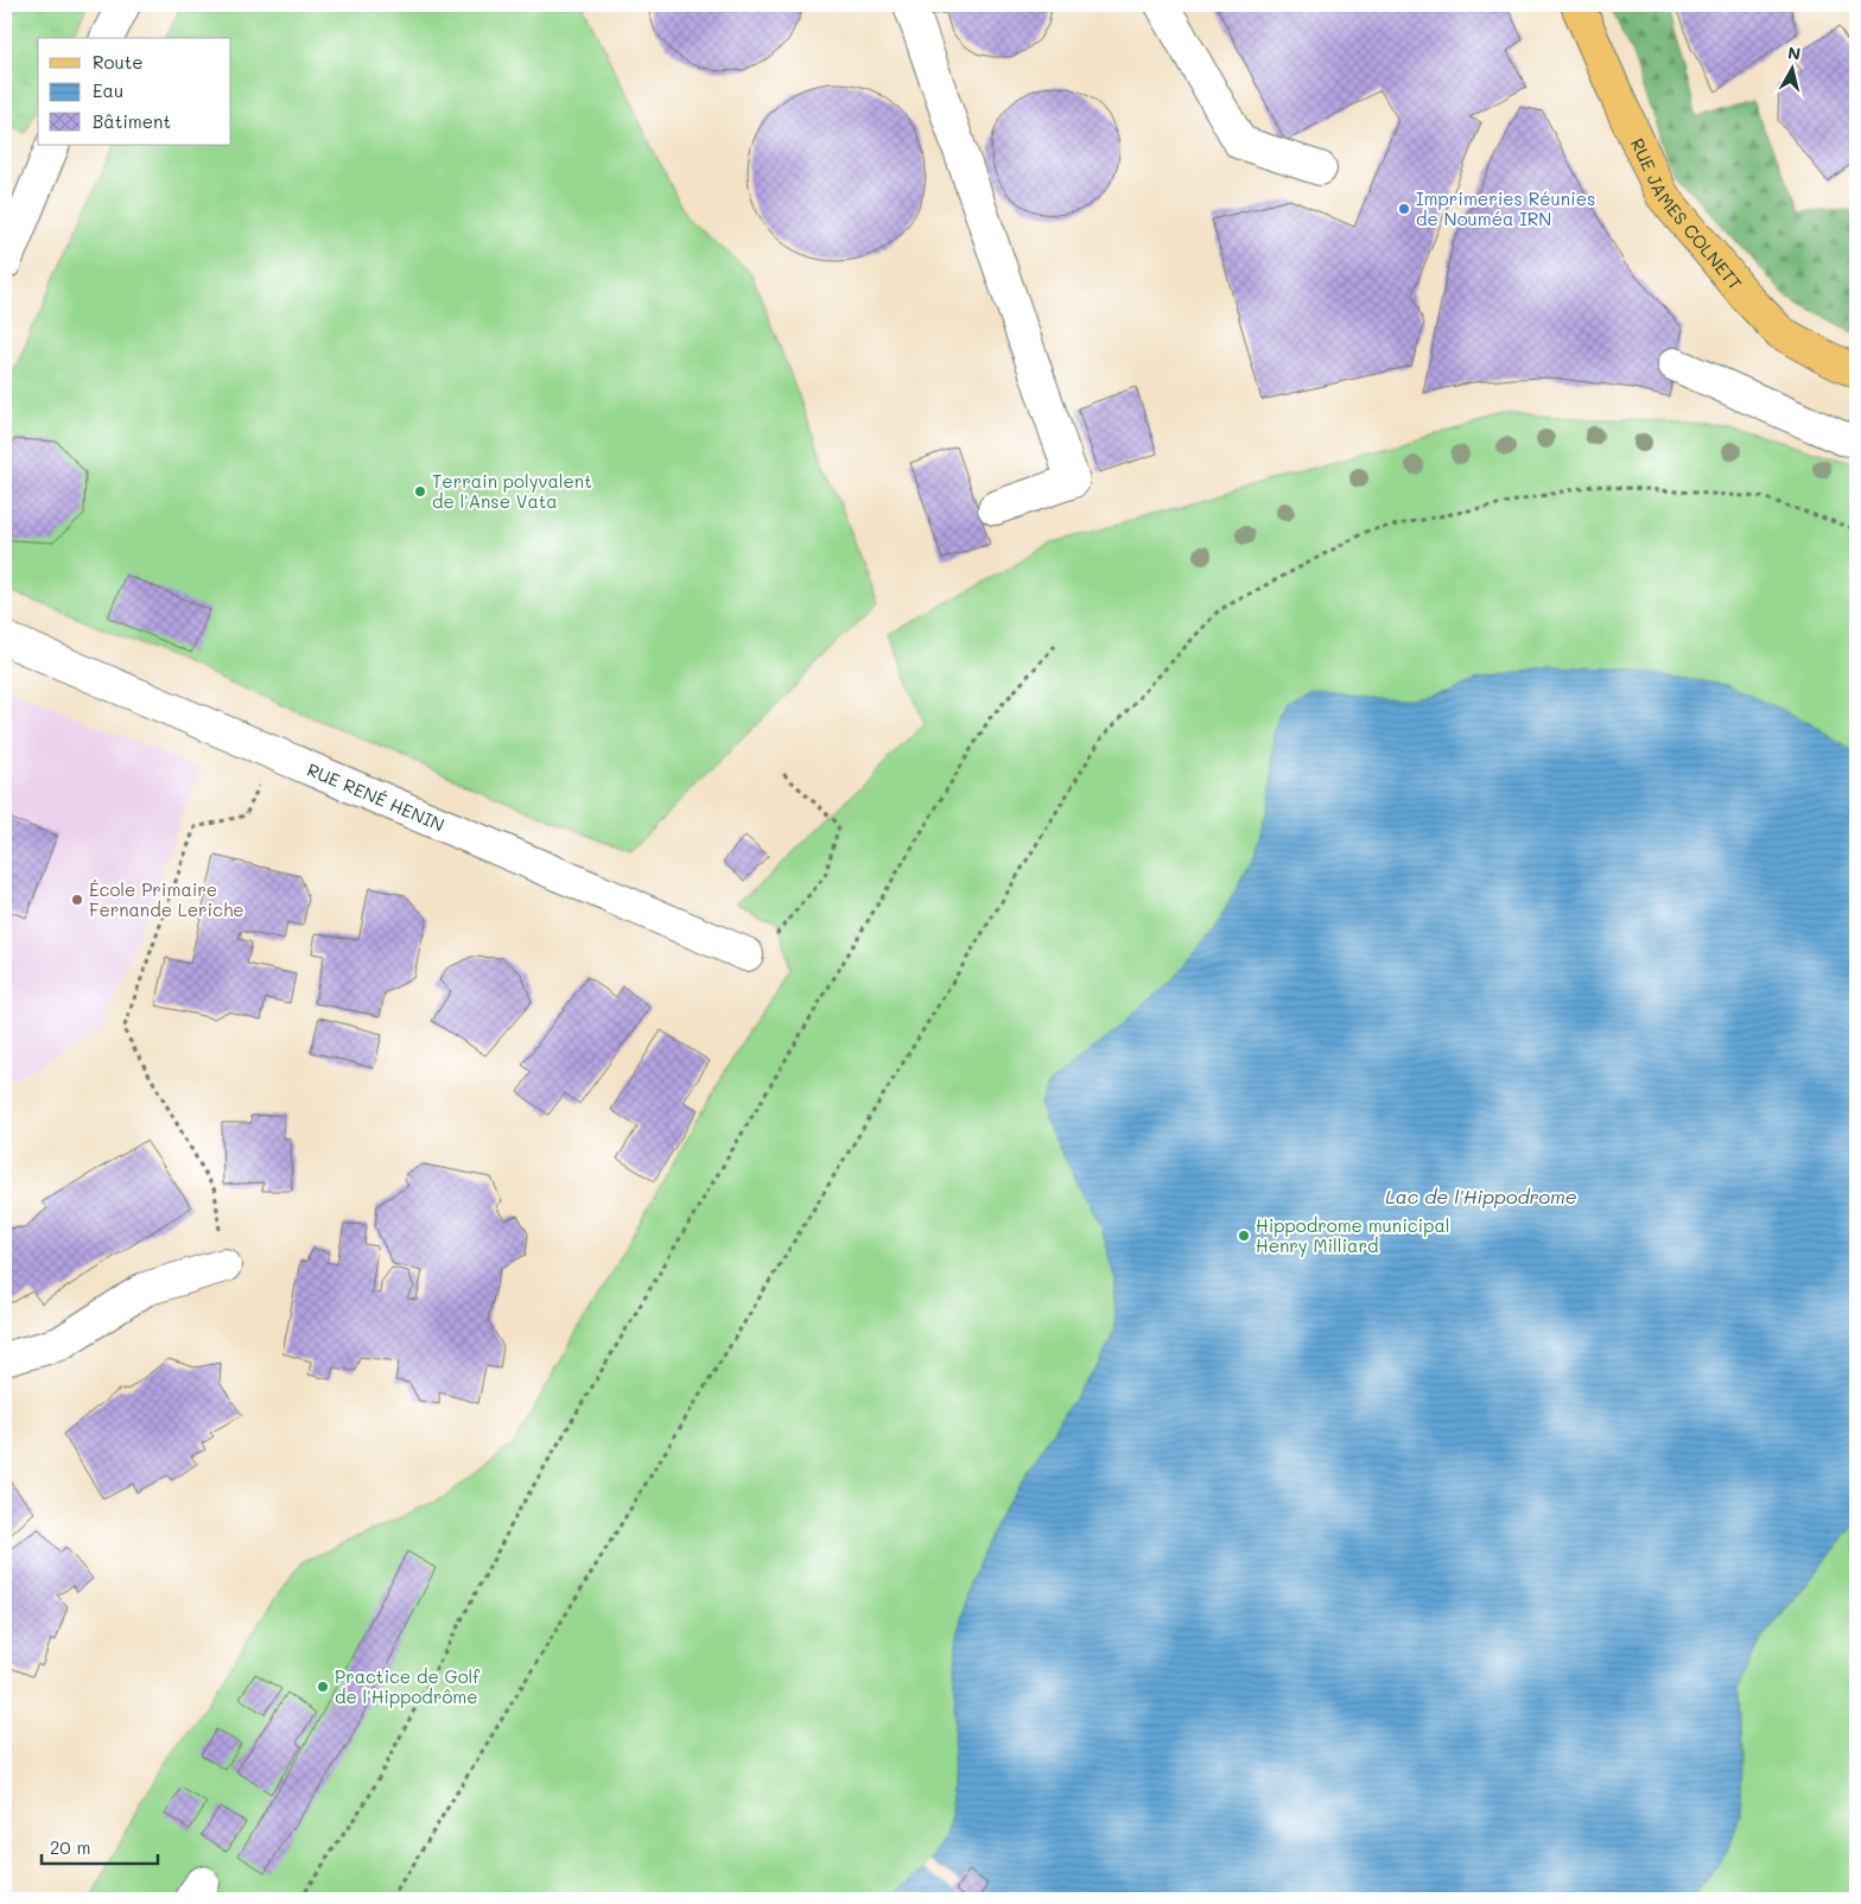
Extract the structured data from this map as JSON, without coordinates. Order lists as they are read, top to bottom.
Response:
{
  "streets": {
    "main road": ["RUE JAMES COLNETT"],
    "street": ["RUE RENÉ HENIN"]
  },
  "water": ["Lac de l'Hippodrome"],
  "places": [
    "Imprimeries Réunies de Nouméa IRN",
    "Terrain polyvalent de l'Anse Vata",
    "École Primaire Fernande Leriche",
    "Hippodrome municipal Henry Milliard",
    "Practice de Golf de l'Hippodrôme"
  ],
  "legend": ["Route", "Eau", "Bâtiment"],
  "scale_bar": "20 m",
  "north": "top"
}
